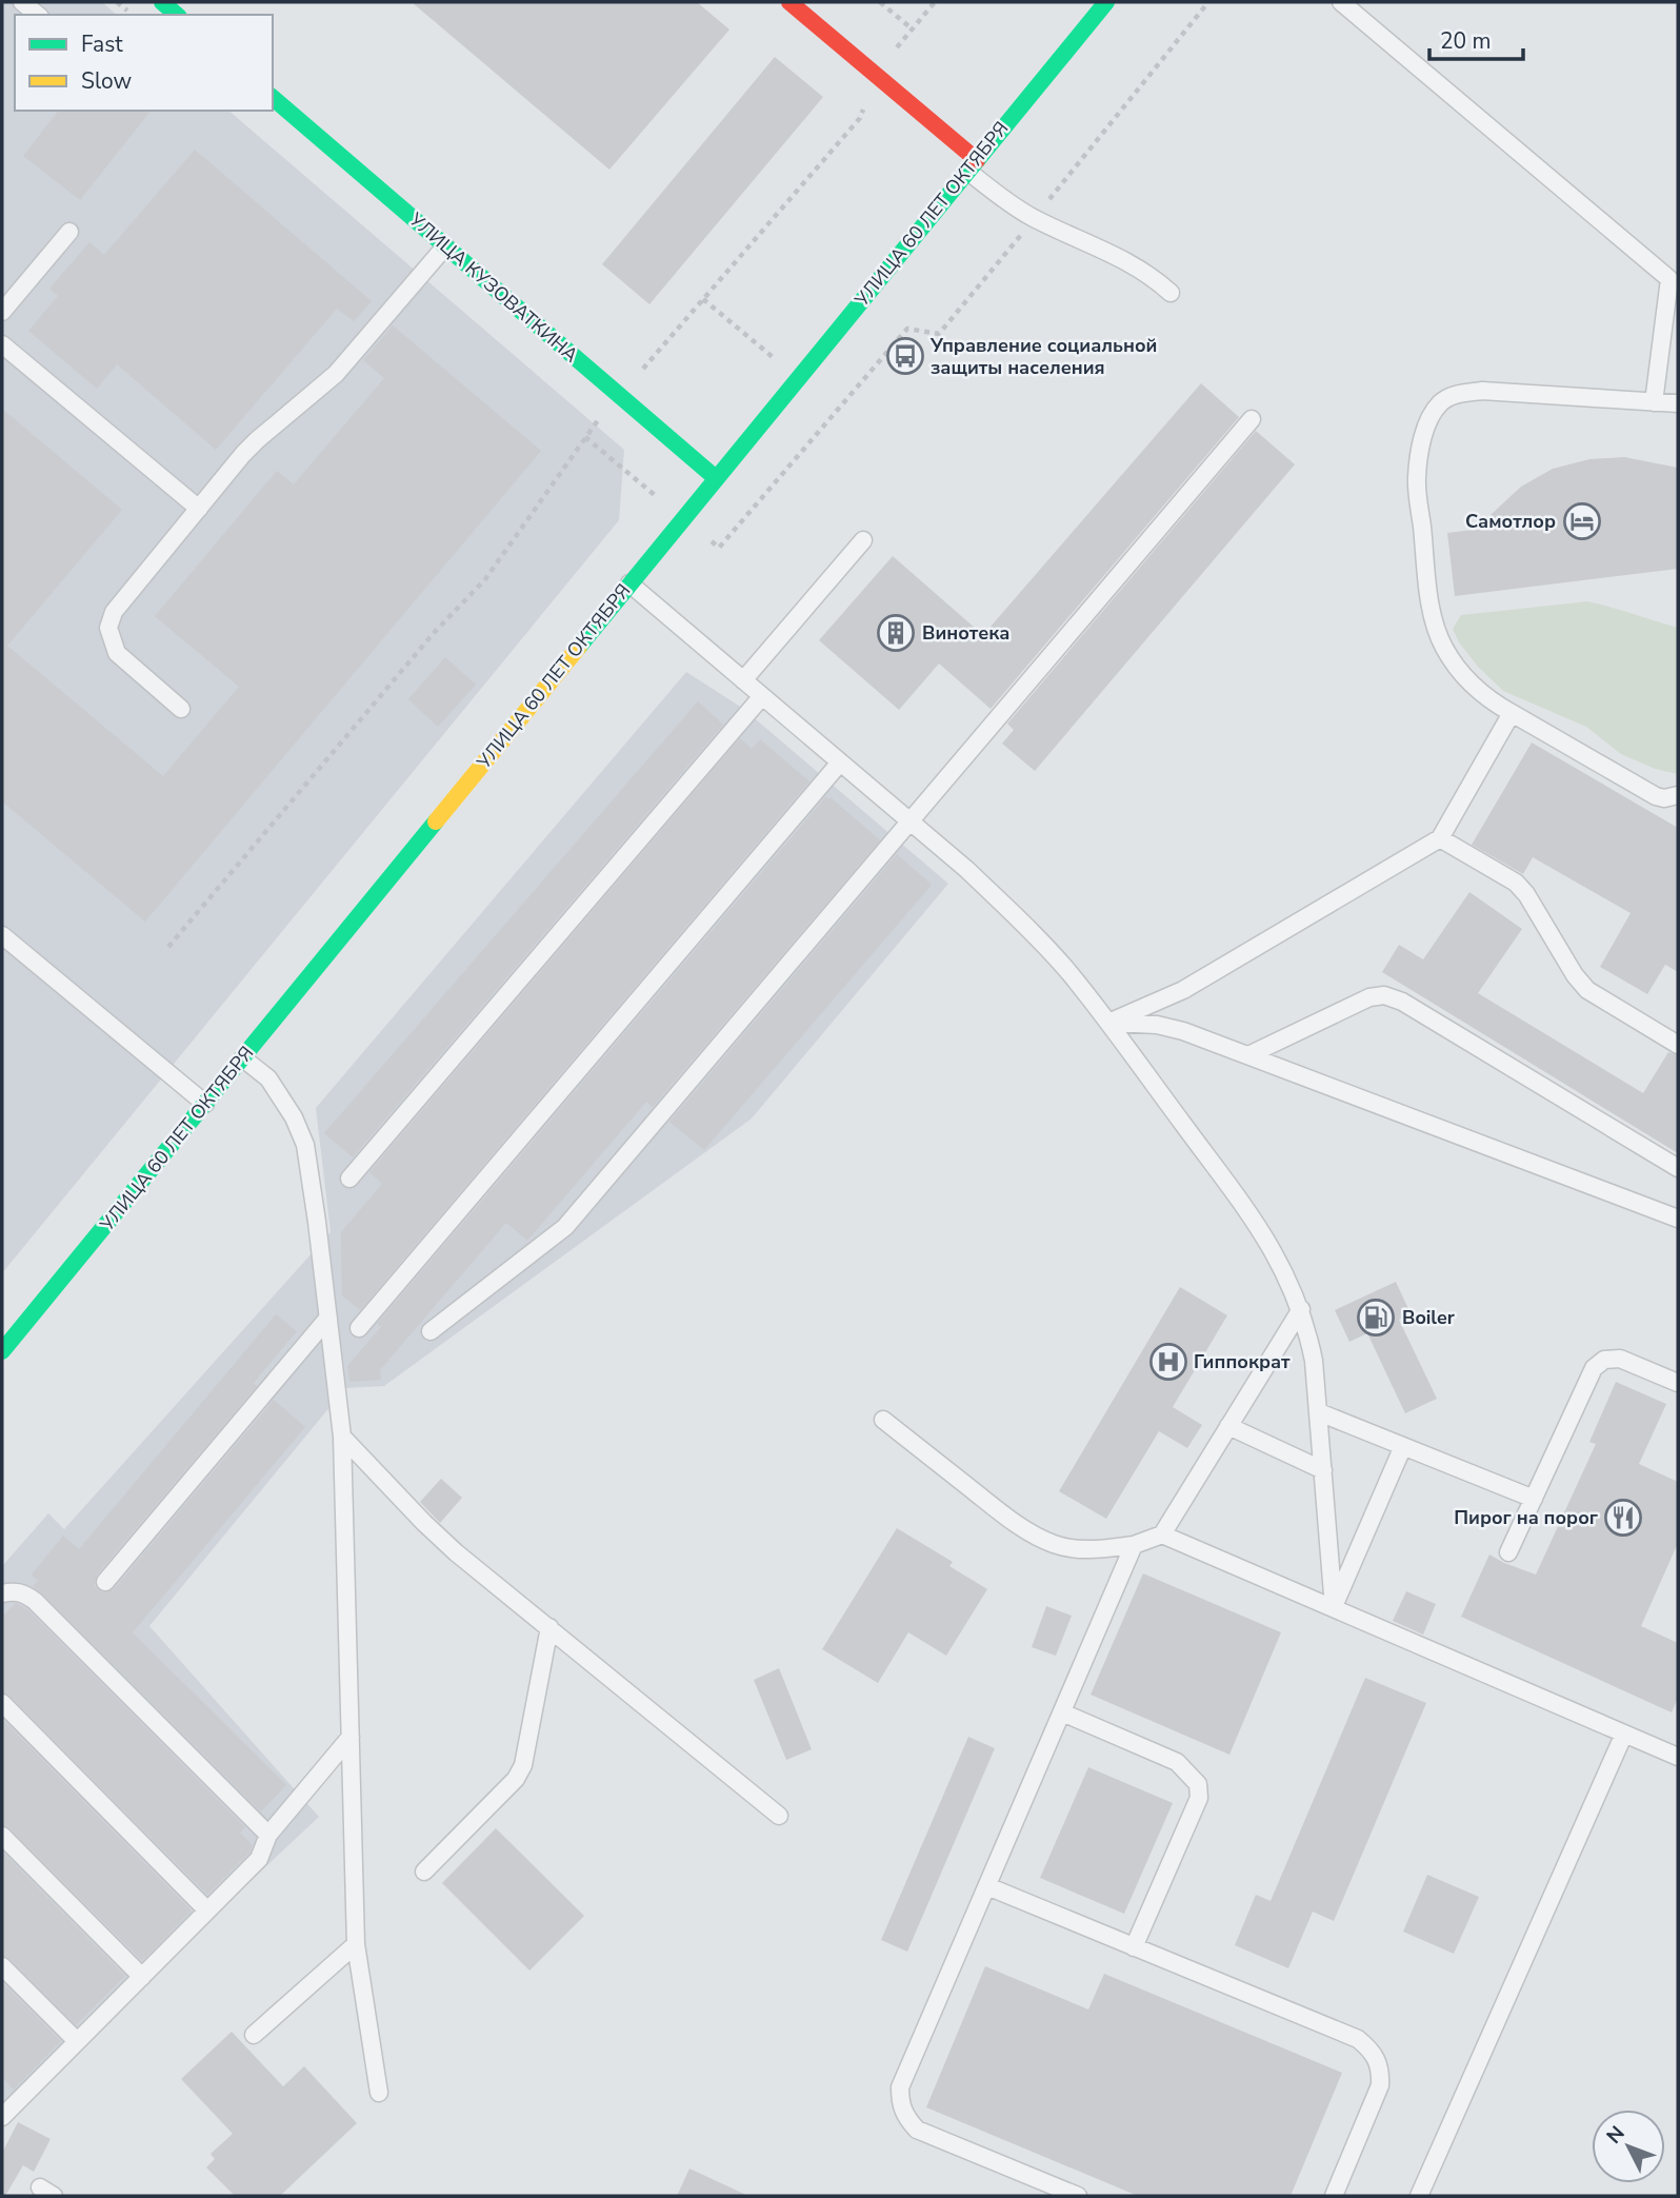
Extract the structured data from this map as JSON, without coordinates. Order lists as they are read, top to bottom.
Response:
{
  "streets": {
    "main road": ["УЛИЦА 60 ЛЕТ ОКТЯБРЯ", "УЛИЦА КУЗОВАТКИНА"]
  },
  "crossings": [
    ["УЛИЦА 60 ЛЕТ ОКТЯБРЯ", "УЛИЦА КУЗОВАТКИНА"]
  ],
  "places": {
    "bus stop": ["Управление социальной защиты населения"],
    "hotel": ["Самотлор"],
    "building": ["Винотека"],
    "fuel station": ["Boiler"],
    "hospital": ["Гиппократ"],
    "restaurant": ["Пирог на порог"]
  },
  "legend": ["Fast", "Slow"],
  "scale_bar": "20 m",
  "north": "top left"
}
